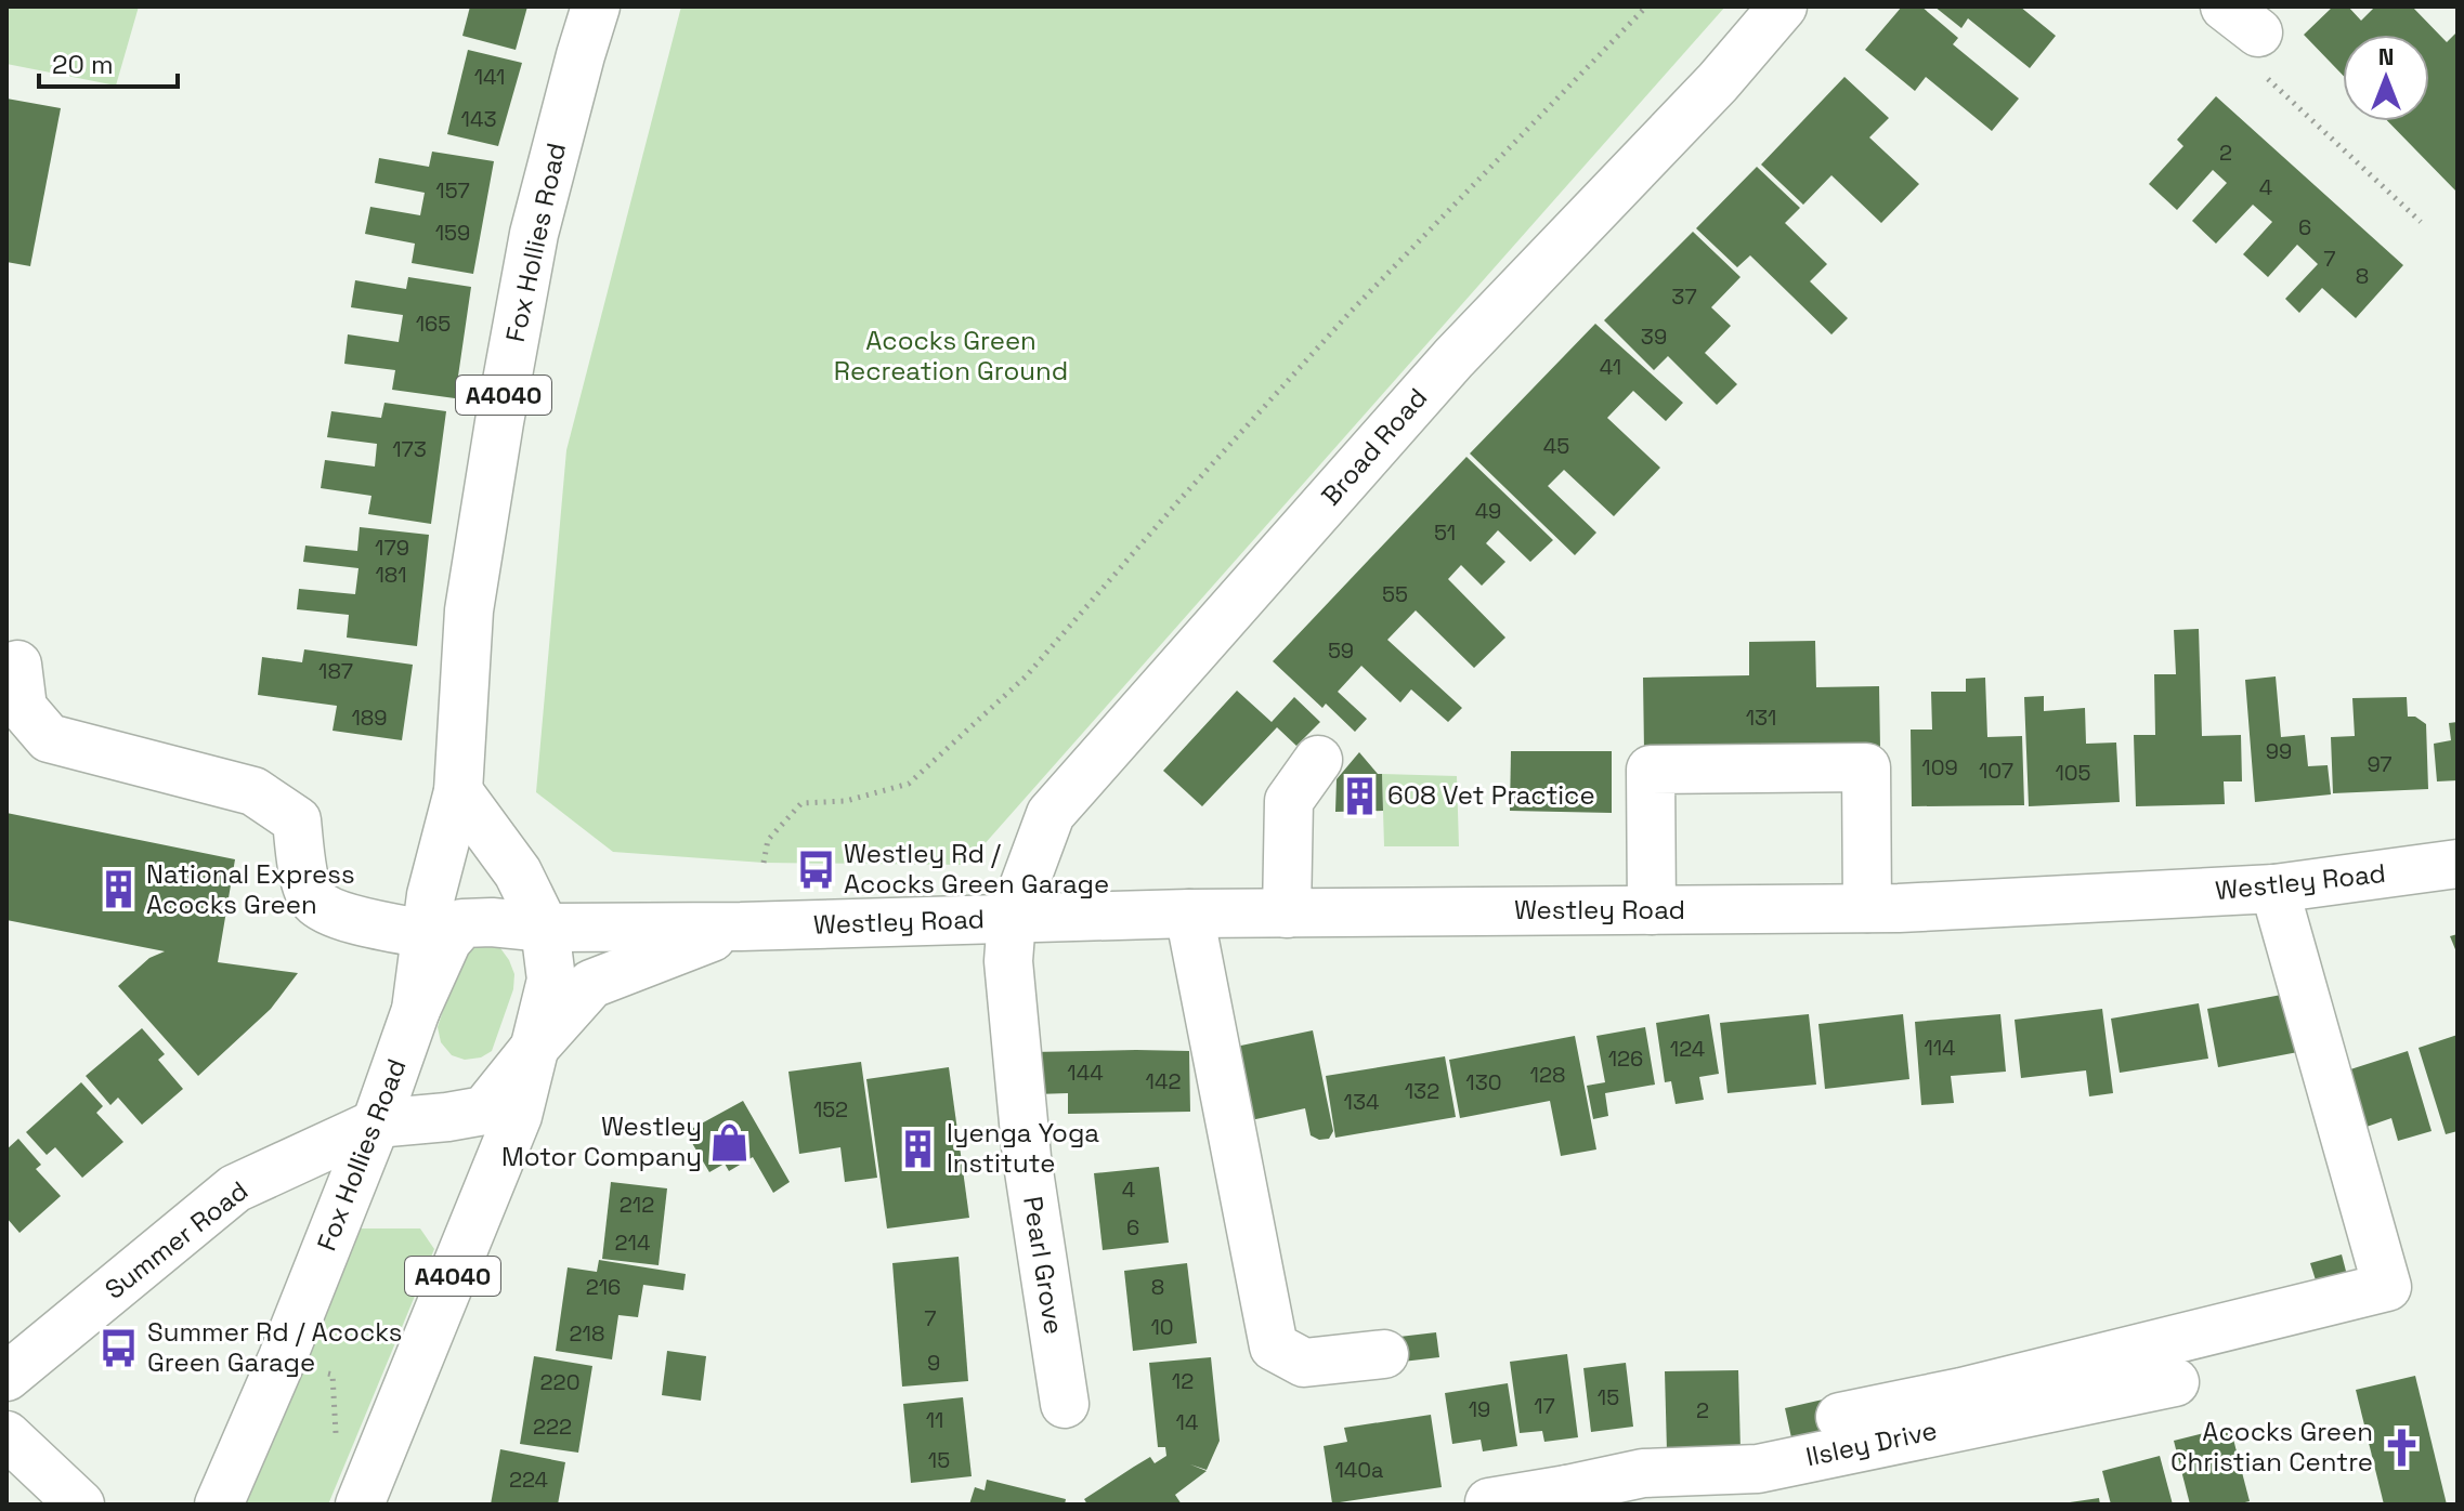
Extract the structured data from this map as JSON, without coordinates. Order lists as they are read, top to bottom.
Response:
{
  "streets": {
    "main road": [
      "Fox Hollies Road",
      "A4040",
      "Broad Road",
      "Westley Road",
      "Summer Road",
      "Pearl Grove",
      "Ilsley Drive"
    ]
  },
  "crossings": [
    ["Fox Hollies Road", "A4040"],
    ["Fox Hollies Road", "Westley Road"],
    ["Fox Hollies Road", "Summer Road"],
    ["A4040", "Westley Road"],
    ["A4040", "Summer Road"],
    ["Broad Road", "Westley Road"],
    ["Broad Road", "Pearl Grove"],
    ["Westley Road", "Summer Road"],
    ["Westley Road", "Pearl Grove"]
  ],
  "parks": ["Acocks Green Recreation Ground"],
  "places": {
    "building": ["608 Vet Practice", "National Express Acocks Green", "Iyenga Yoga Institute"],
    "bus stop": ["Westley Rd / Acocks Green Garage", "Summer Rd / Acocks Green Garage"],
    "shop": ["Westley Motor Company"],
    "church": ["Acocks Green Christian Centre"]
  },
  "house_numbers": [
    "141",
    "143",
    "2",
    "4",
    "157",
    "6",
    "159",
    "7",
    "8",
    "37",
    "165",
    "39",
    "41",
    "45",
    "173",
    "49",
    "51",
    "179",
    "181",
    "55",
    "59",
    "187",
    "189",
    "131",
    "99",
    "97",
    "109",
    "107",
    "105",
    "114",
    "124",
    "126",
    "144",
    "128",
    "142",
    "130",
    "132",
    "134",
    "152",
    "4",
    "212",
    "6",
    "214",
    "216",
    "8",
    "7",
    "10",
    "218",
    "9",
    "12",
    "220",
    "15",
    "17",
    "19",
    "2",
    "11",
    "14",
    "222",
    "15",
    "140a",
    "224"
  ],
  "scale_bar": "20 m",
  "north": "top"
}
